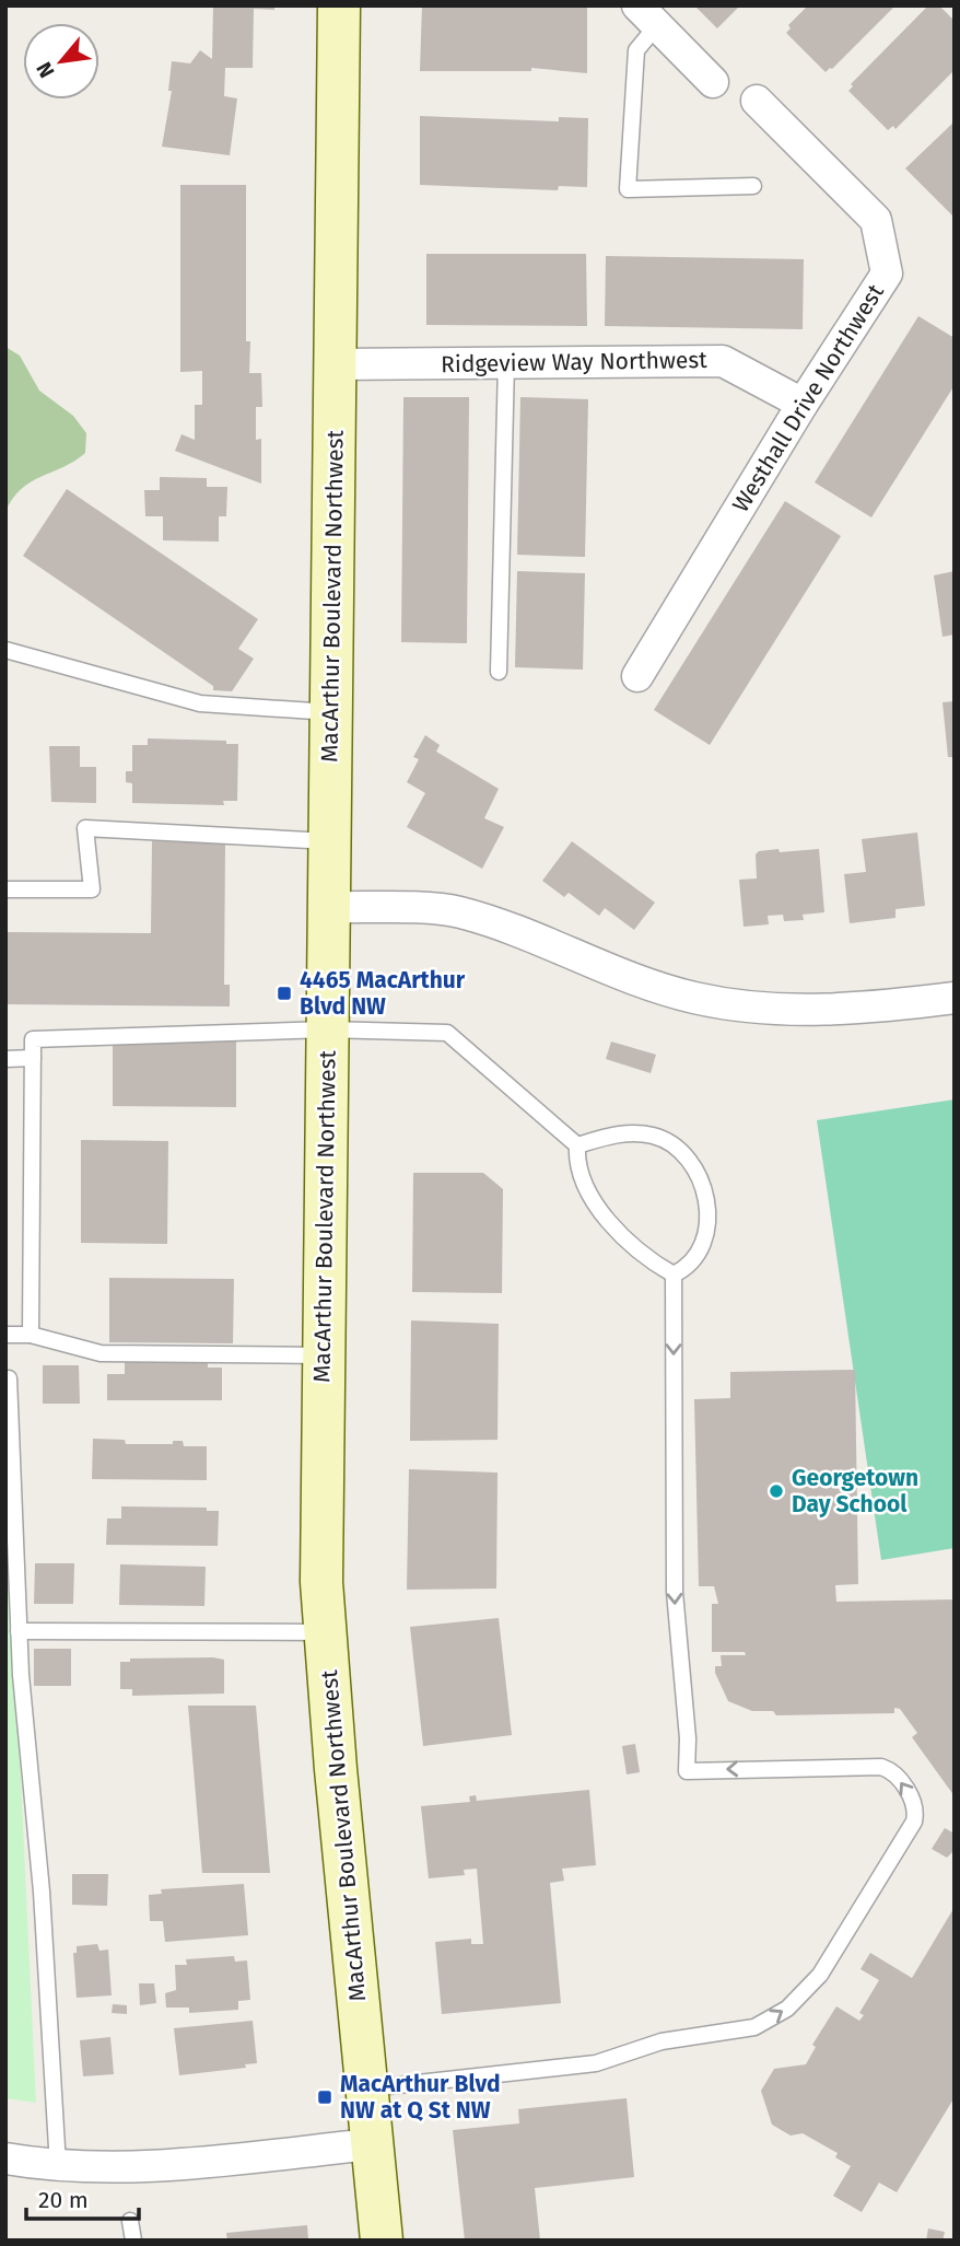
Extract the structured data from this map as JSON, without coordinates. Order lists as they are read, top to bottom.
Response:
{
  "streets": {
    "main road": ["MacArthur Boulevard Northwest"],
    "street": ["Ridgeview Way Northwest", "Westhall Drive Northwest"]
  },
  "crossings": [
    ["Ridgeview Way Northwest", "Westhall Drive Northwest"],
    ["Ridgeview Way Northwest", "MacArthur Boulevard Northwest"]
  ],
  "places": {
    "transit": ["4465 MacArthur Blvd NW", "MacArthur Blvd NW at Q St NW"],
    "other": ["Georgetown Day School"]
  },
  "scale_bar": "20 m",
  "north": "bottom left"
}
